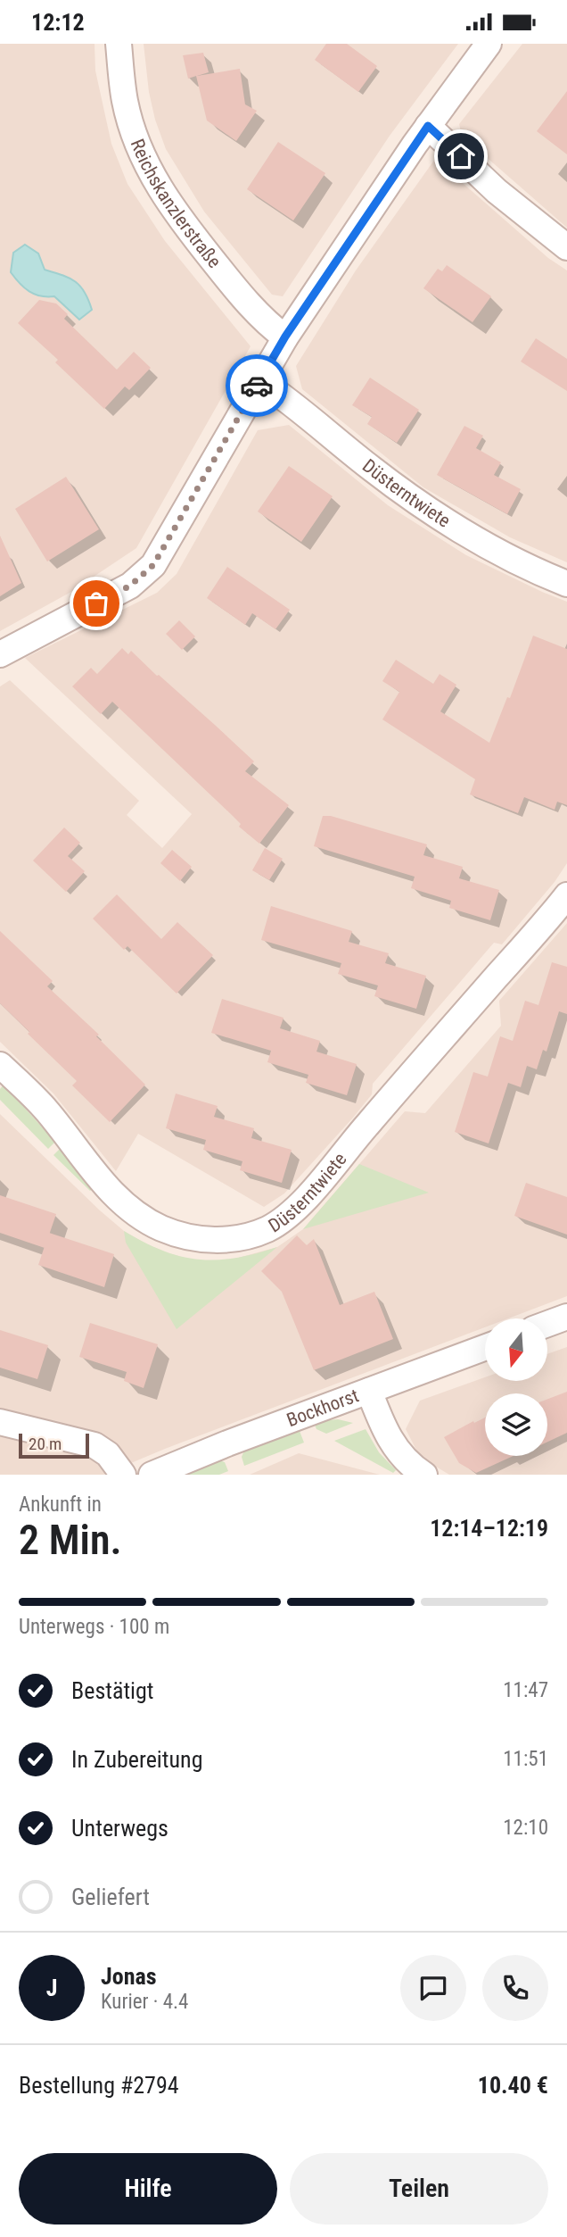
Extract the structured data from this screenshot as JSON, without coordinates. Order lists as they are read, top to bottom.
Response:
{
  "streets": {
    "street": ["Reichskanzlerstraße", "Düsterntwiete", "Bockhorst"]
  },
  "scale_bar": "20 m",
  "north": "bottom",
  "page": {
    "status": "12:12",
    "scale": "20 m",
    "heading": ["2 Min.", "Ankunft in", "12:14–12:19"],
    "panel": [
      "Jonas",
      "Kurier · 4.4",
      "Bestellung #2794",
      "10.40 €"
    ],
    "bar": "Unterwegs · 100 m",
    "list": [
      ["Bestätigt", "11:47"],
      ["In Zubereitung", "11:51"],
      ["Unterwegs", "12:10"],
      "Geliefert"
    ],
    "round": "J",
    "buttons": ["Hilfe", "Teilen"]
  }
}
